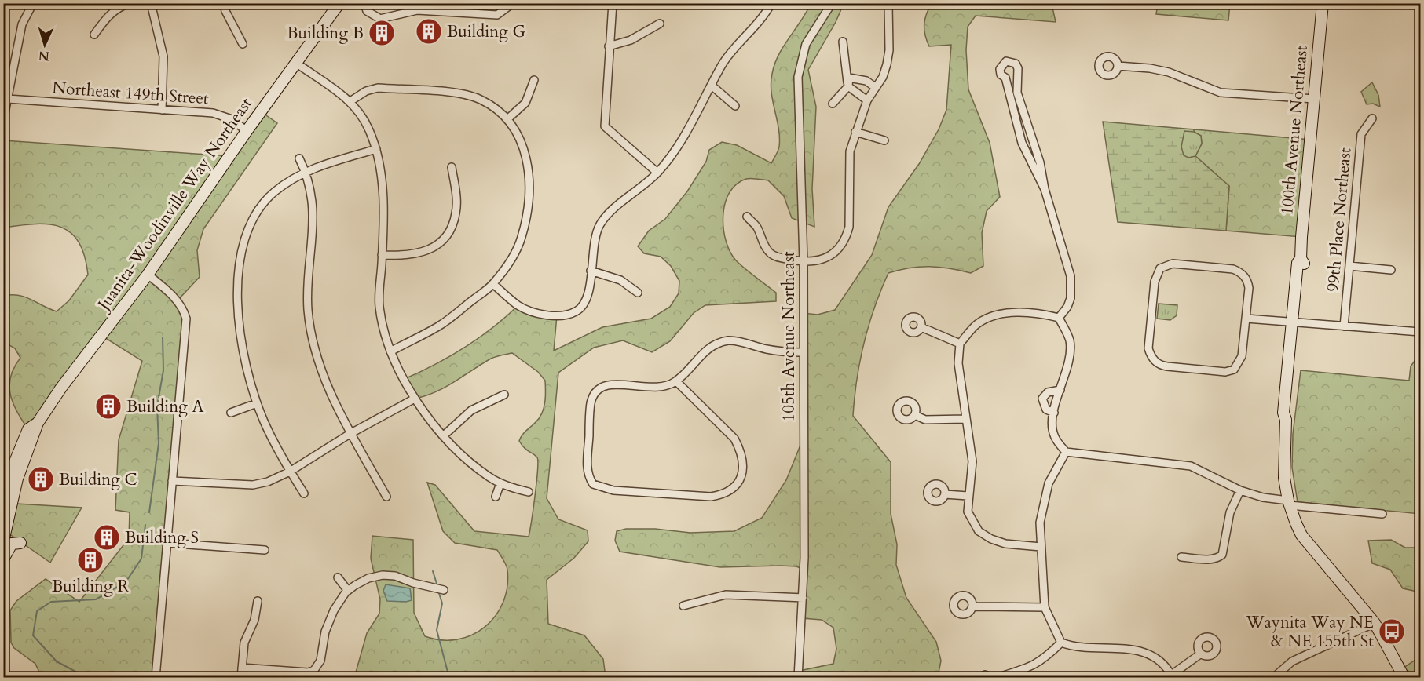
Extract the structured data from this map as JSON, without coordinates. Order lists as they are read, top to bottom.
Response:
{
  "streets": {
    "main road": ["100th Avenue Northeast", "Juanita-Woodinville Way Northeast"],
    "street": ["Northeast 149th Street", "99th Place Northeast", "105th Avenue Northeast"]
  },
  "crossings": [
    ["Northeast 149th Street", "Juanita-Woodinville Way Northeast"]
  ],
  "places": {
    "building": [
      "Building G",
      "Building B",
      "Building A",
      "Building C",
      "Building S",
      "Building R"
    ],
    "bus stop": ["Waynita Way NE & NE 155th St"]
  },
  "north": "bottom"
}
